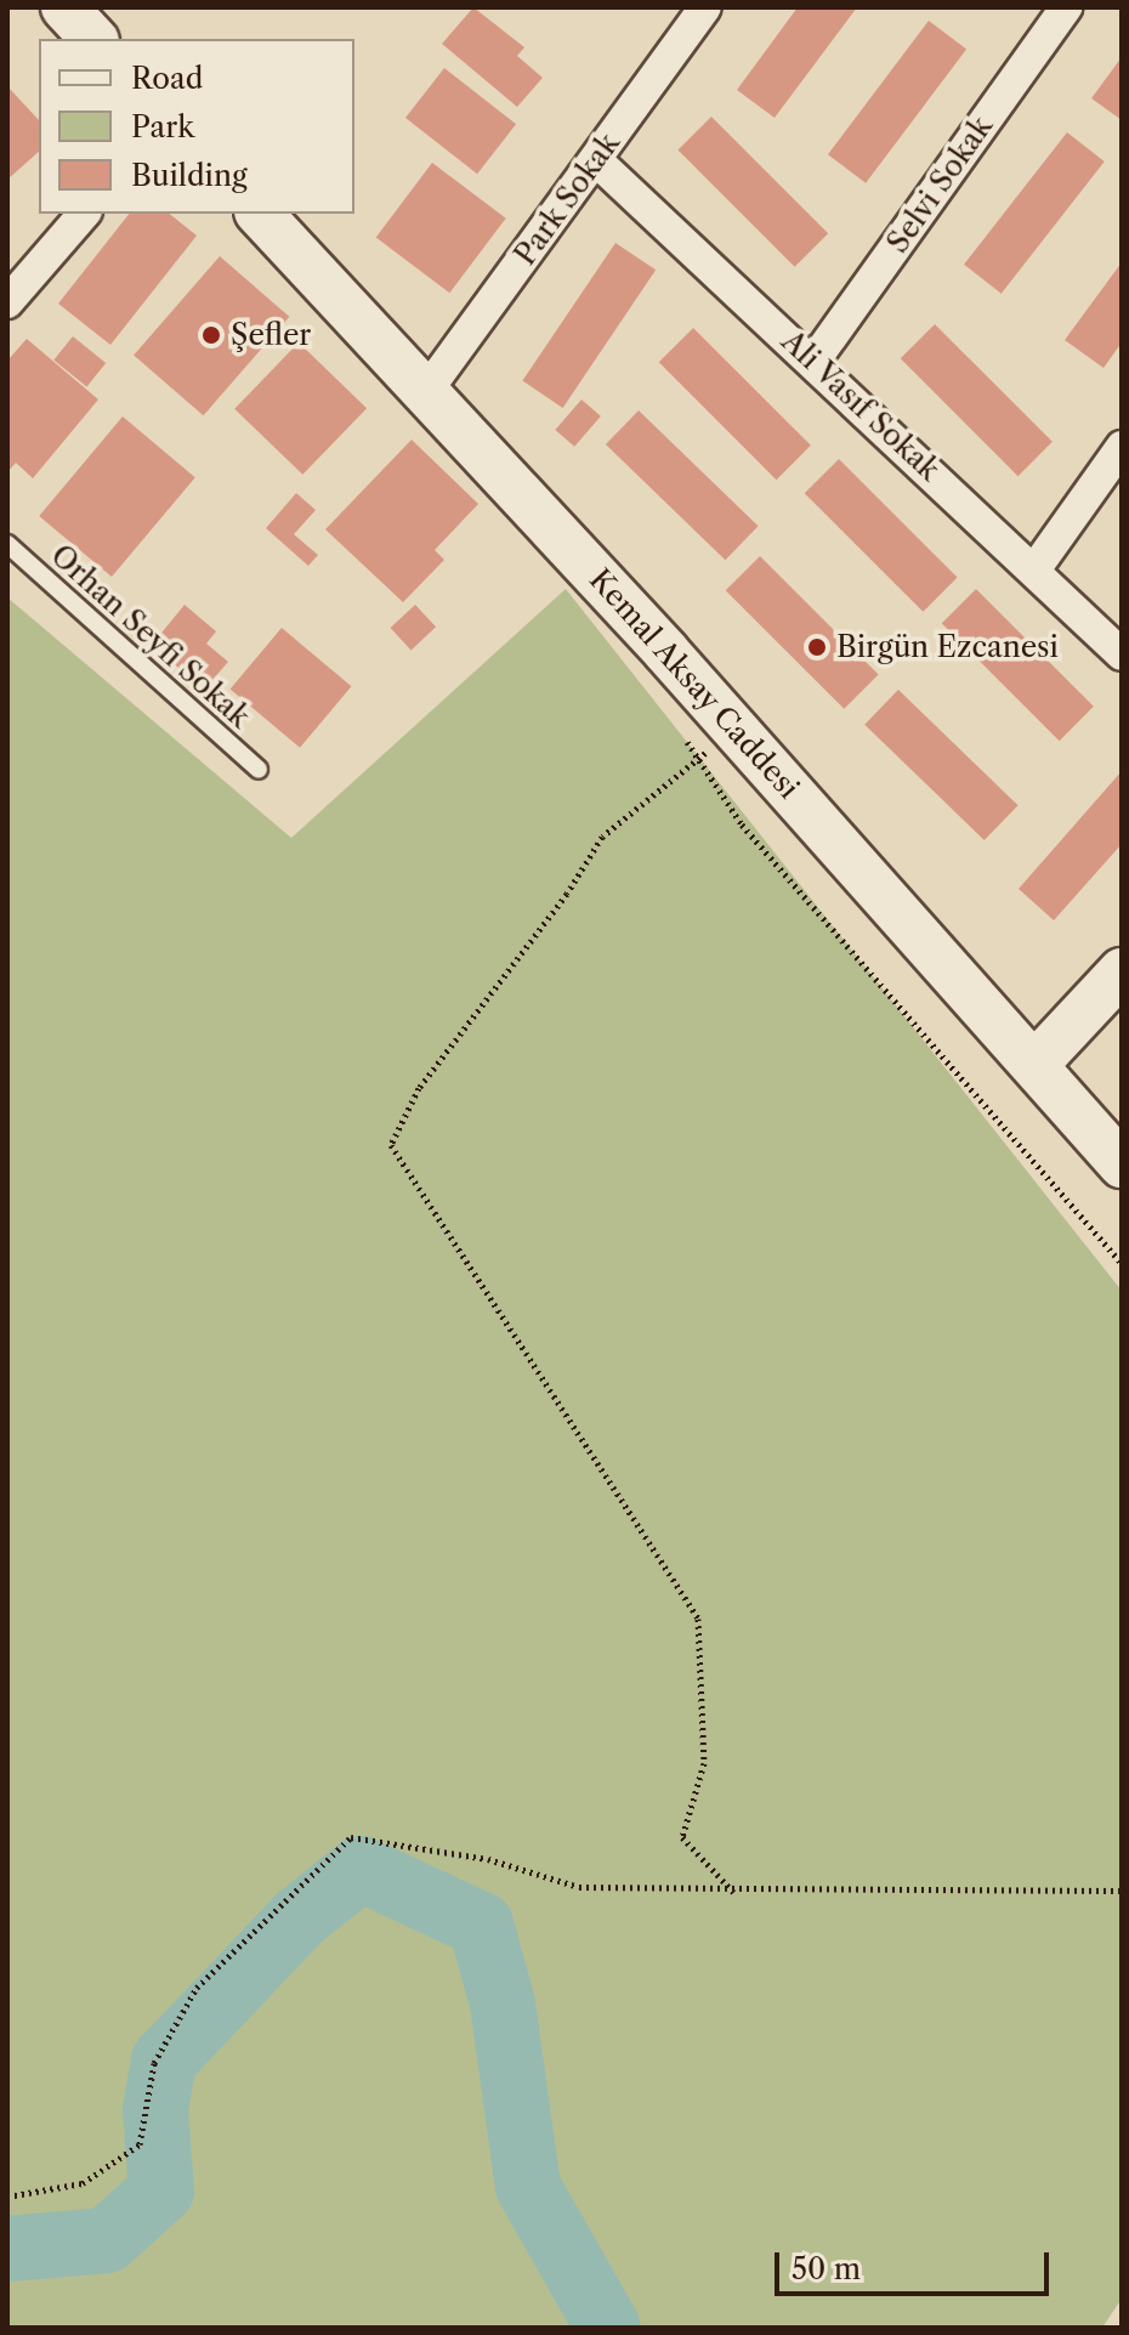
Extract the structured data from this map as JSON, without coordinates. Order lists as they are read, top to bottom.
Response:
{
  "streets": {
    "main road": ["Kemal Aksay Caddesi"],
    "street": ["Selvi Sokak", "Park Sokak", "Ali Vasıf Sokak"],
    "lane": ["Orhan Seyfi Sokak"]
  },
  "crossings": [
    ["Selvi Sokak", "Ali Vasıf Sokak"],
    ["Park Sokak", "Ali Vasıf Sokak"],
    ["Park Sokak", "Kemal Aksay Caddesi"]
  ],
  "places": ["Şefler", "Birgün Ezcanesi"],
  "legend": ["Road", "Park", "Building"],
  "scale_bar": "50 m"
}
